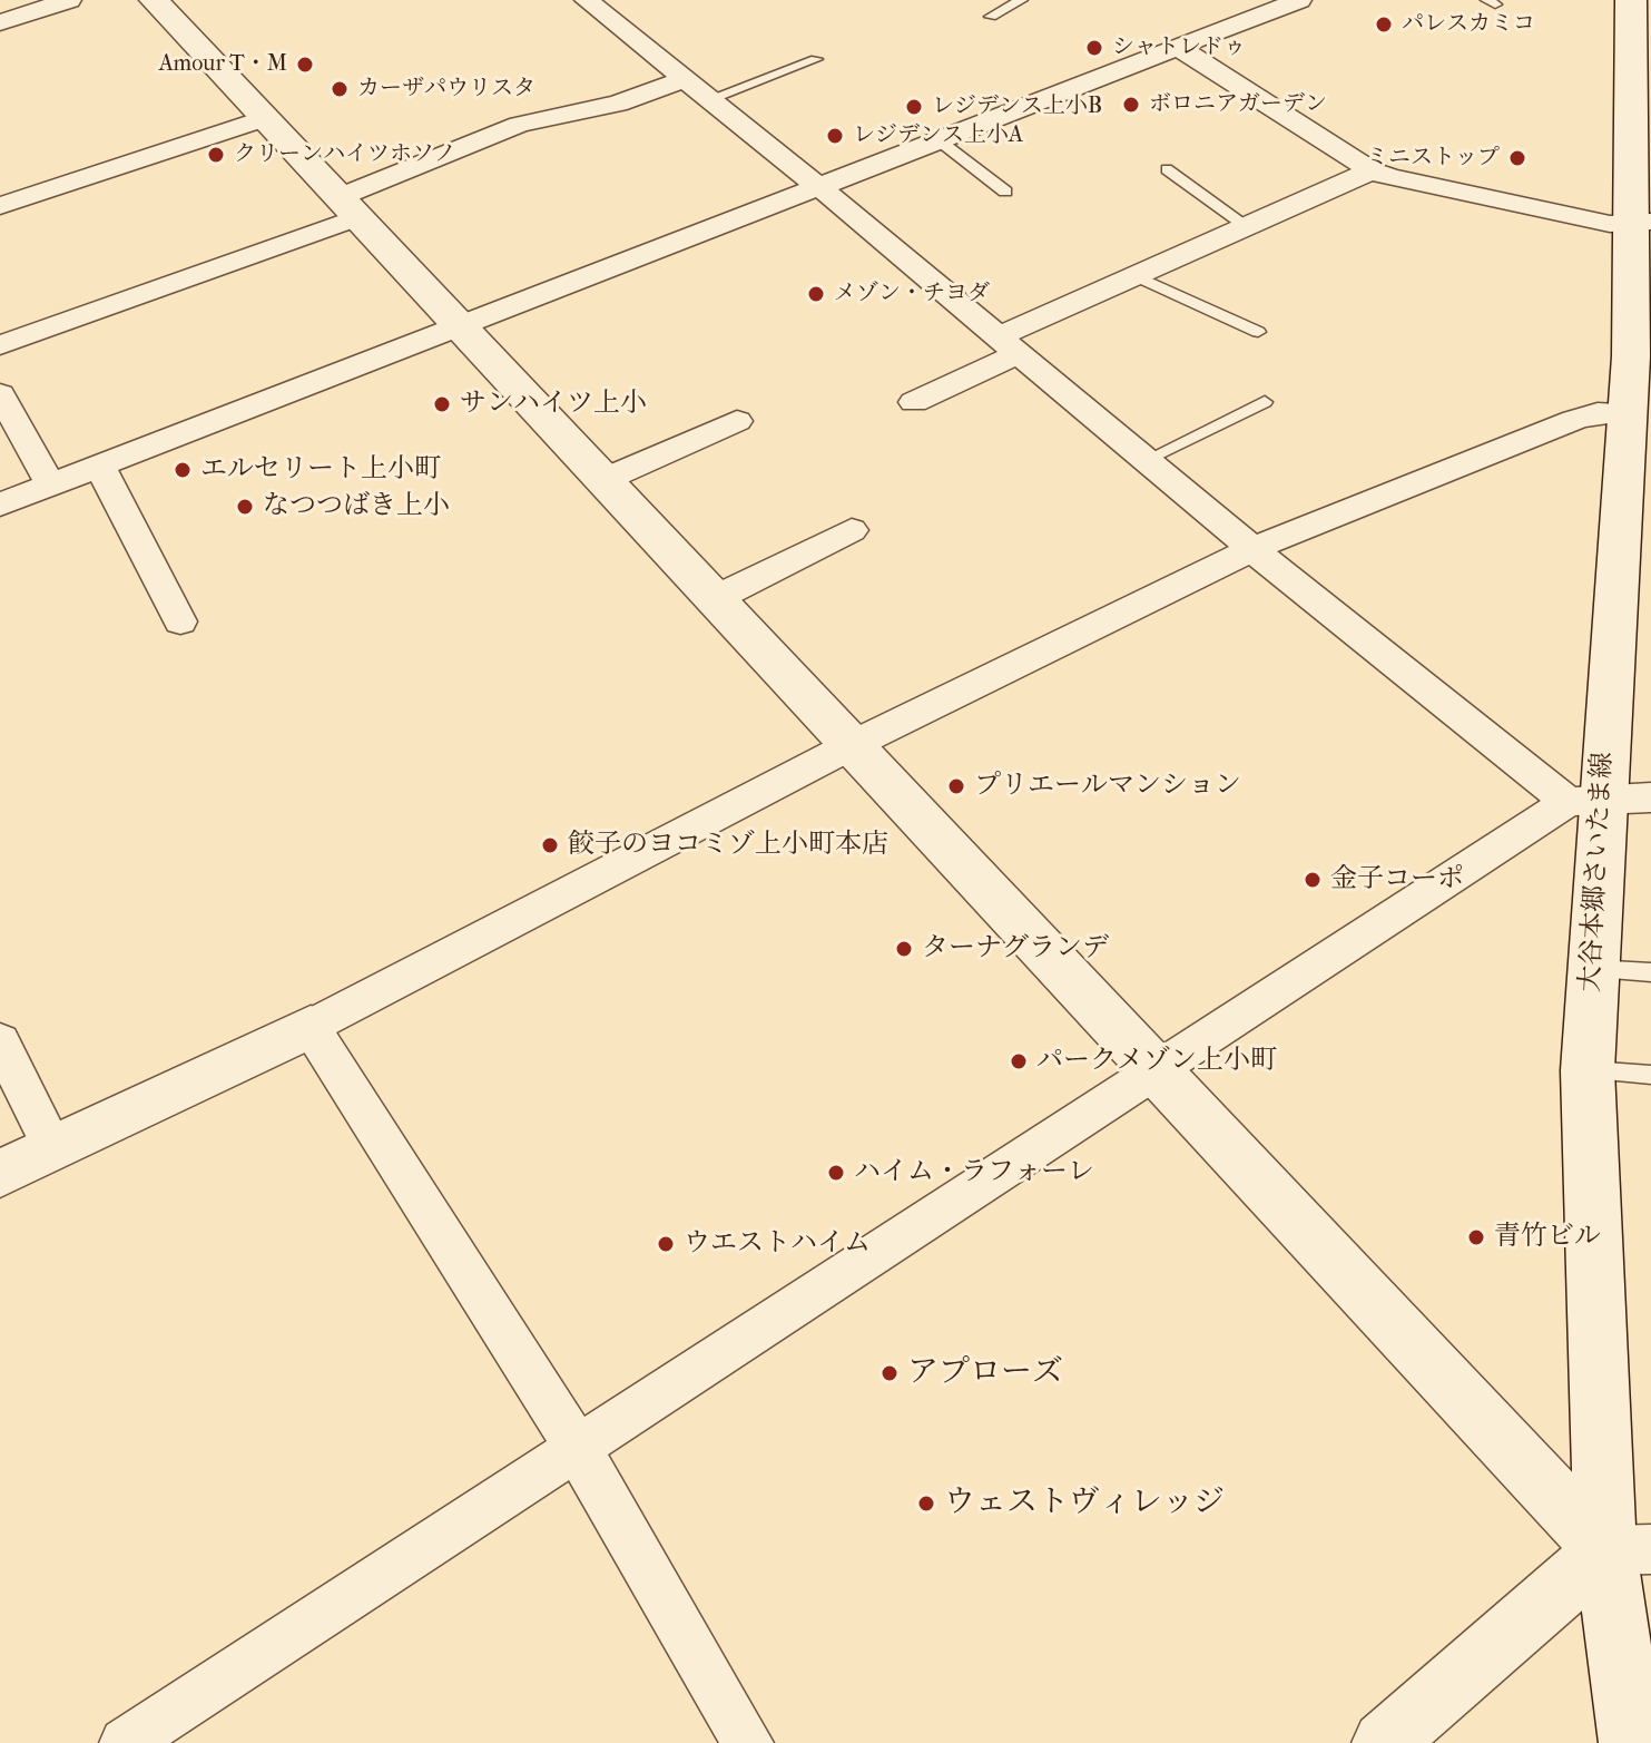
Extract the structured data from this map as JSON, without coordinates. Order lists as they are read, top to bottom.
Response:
{
  "streets": {
    "main road": ["大谷本郷さいたま線"]
  },
  "places": [
    "パレスカミコ",
    "シャトレドゥ",
    "Amour T・M",
    "カーザパウリスタ",
    "ボロニアガーデン",
    "レジデンス上小B",
    "レジデンス上小A",
    "クリーンハイツホソノ",
    "ミニストップ",
    "メゾン・チヨダ",
    "サンハイツ上小",
    "エルセリート上小町",
    "なつつばき上小",
    "プリエールマンション",
    "餃子のヨコミゾ上小町本店",
    "金子コーポ",
    "ターナグランデ",
    "パークメゾン上小町",
    "ハイム・ラフォーレ",
    "青竹ビル",
    "ウエストハイム",
    "アプローズ",
    "ウェストヴィレッジ"
  ]
}
